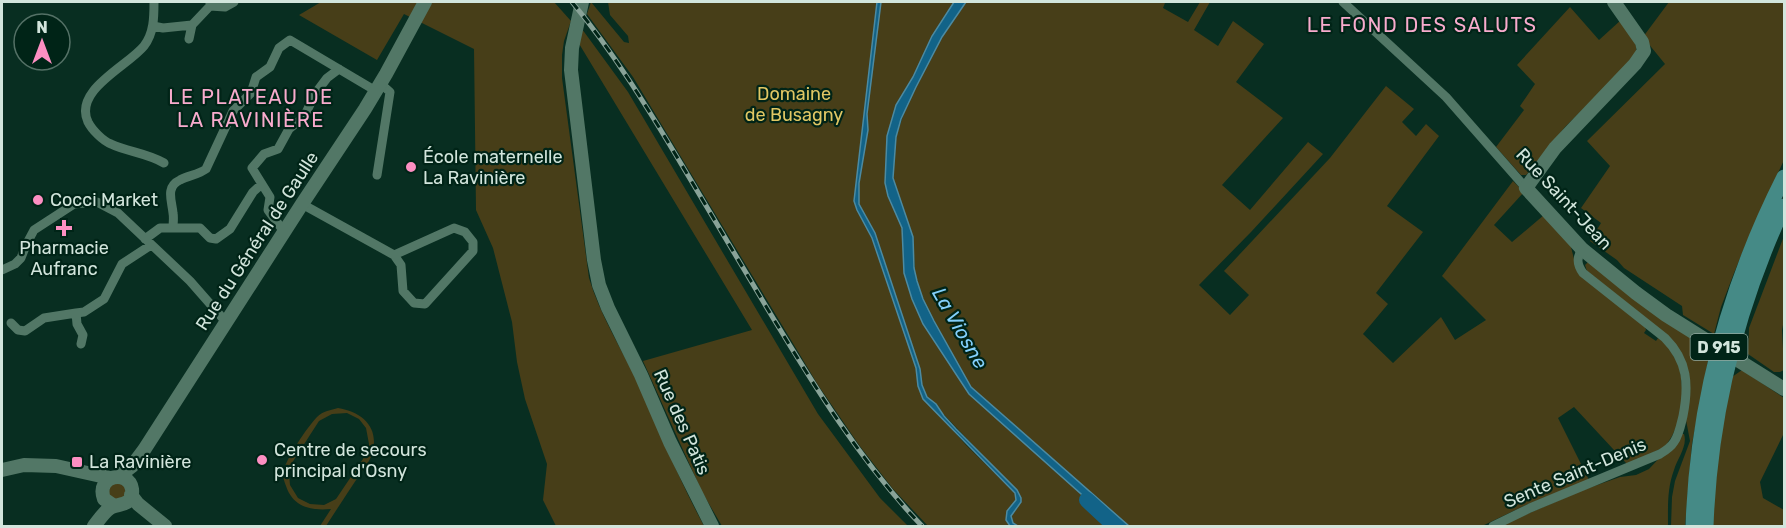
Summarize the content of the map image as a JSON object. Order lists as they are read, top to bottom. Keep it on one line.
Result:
{"streets":{"main road":["Rue Saint-Jean","Rue du Général de Gaulle","D 915","Rue des Patis"],"street":["Sente Saint-Denis"]},"crossings":[["Rue Saint-Jean","Sente Saint-Denis"]],"districts":["LE FOND DES SALUTS","LE PLATEAU DE LA RAVINIÈRE"],"water":["La Viosne"],"parks":["Domaine de Busagny"],"places":{"other":["École maternelle La Ravinière","Cocci Market","Centre de secours principal d'Osny"],"health":["Pharmacie Aufranc"],"transit":["La Ravinière"]},"north":"top"}
